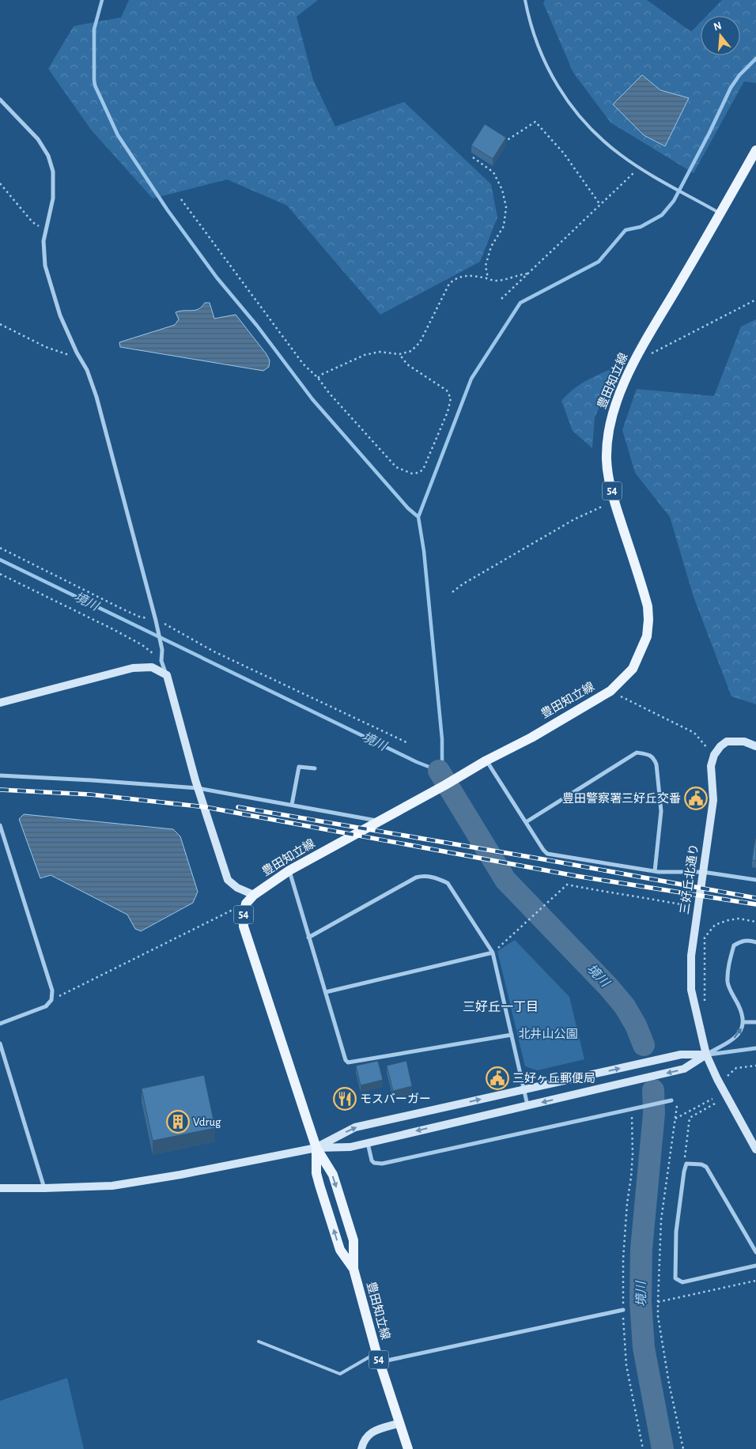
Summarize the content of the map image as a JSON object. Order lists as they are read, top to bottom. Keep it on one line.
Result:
{"streets":{"main road":["豊田知立線","54"],"street":["三好丘北通り"]},"districts":["三好丘一丁目"],"water":["境川"],"parks":["北井山公園"],"places":{"public building":["豊田警察署三好丘交番","三好ヶ丘郵便局"],"restaurant":["モスバーガー"],"building":["Vdrug"]},"north":"top"}
